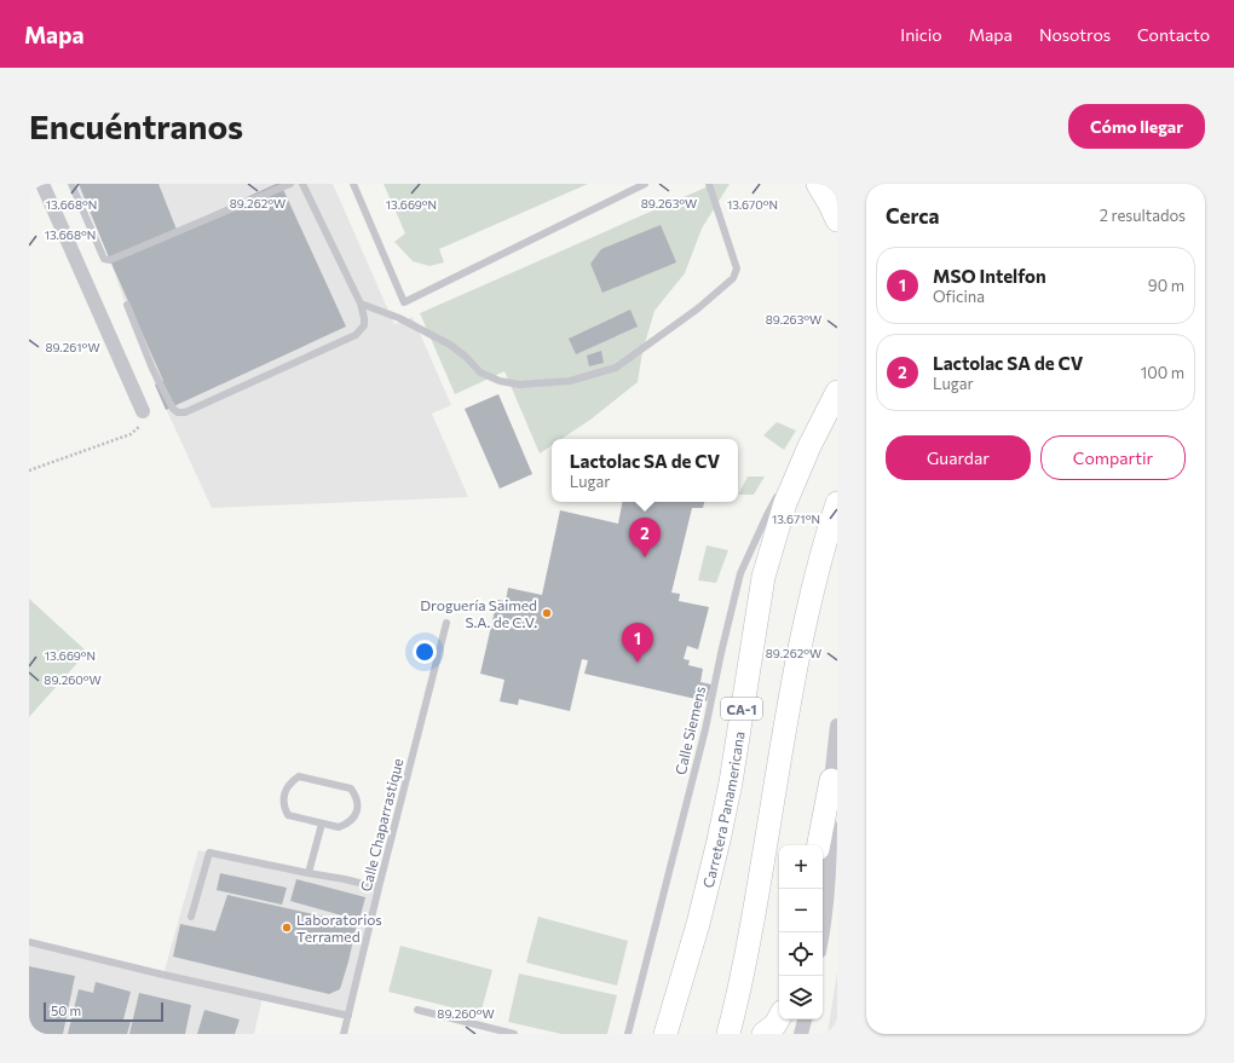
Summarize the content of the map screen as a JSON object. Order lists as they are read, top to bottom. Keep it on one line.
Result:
{"streets":{"main road":["CA-1","Carretera Panamericana"],"lane":["Calle Siemens","Calle Chaparrastique"]},"crossings":[["Calle Siemens","Carretera Panamericana"]],"places":["Droguería Saimed S.A. de C.V.","Laboratorios Terramed"],"scale_bar":"50 m","page":{"header":"Mapa","nav":["Inicio","Mapa","Nosotros","Contacto"],"buttons":["Cómo llegar",["Guardar","Compartir"]],"title":"Encuéntranos","heading":["Cerca","2 resultados"],"list":[{"mark":"1","name":"MSO Intelfon","note":"Oficina","value":"90 m"},{"mark":"2","name":"Lactolac SA de CV","note":"Lugar","value":"100 m"}],"popup":["Lactolac SA de CV","Lugar"],"pins":["2","1"],"map_buttons":["+","−"],"scale":"50 m"},"coordinates":["89.262°W","89.263°W","13.668°N","13.669°N","13.670°N","89.261°W","13.671°N","89.260°W"]}
